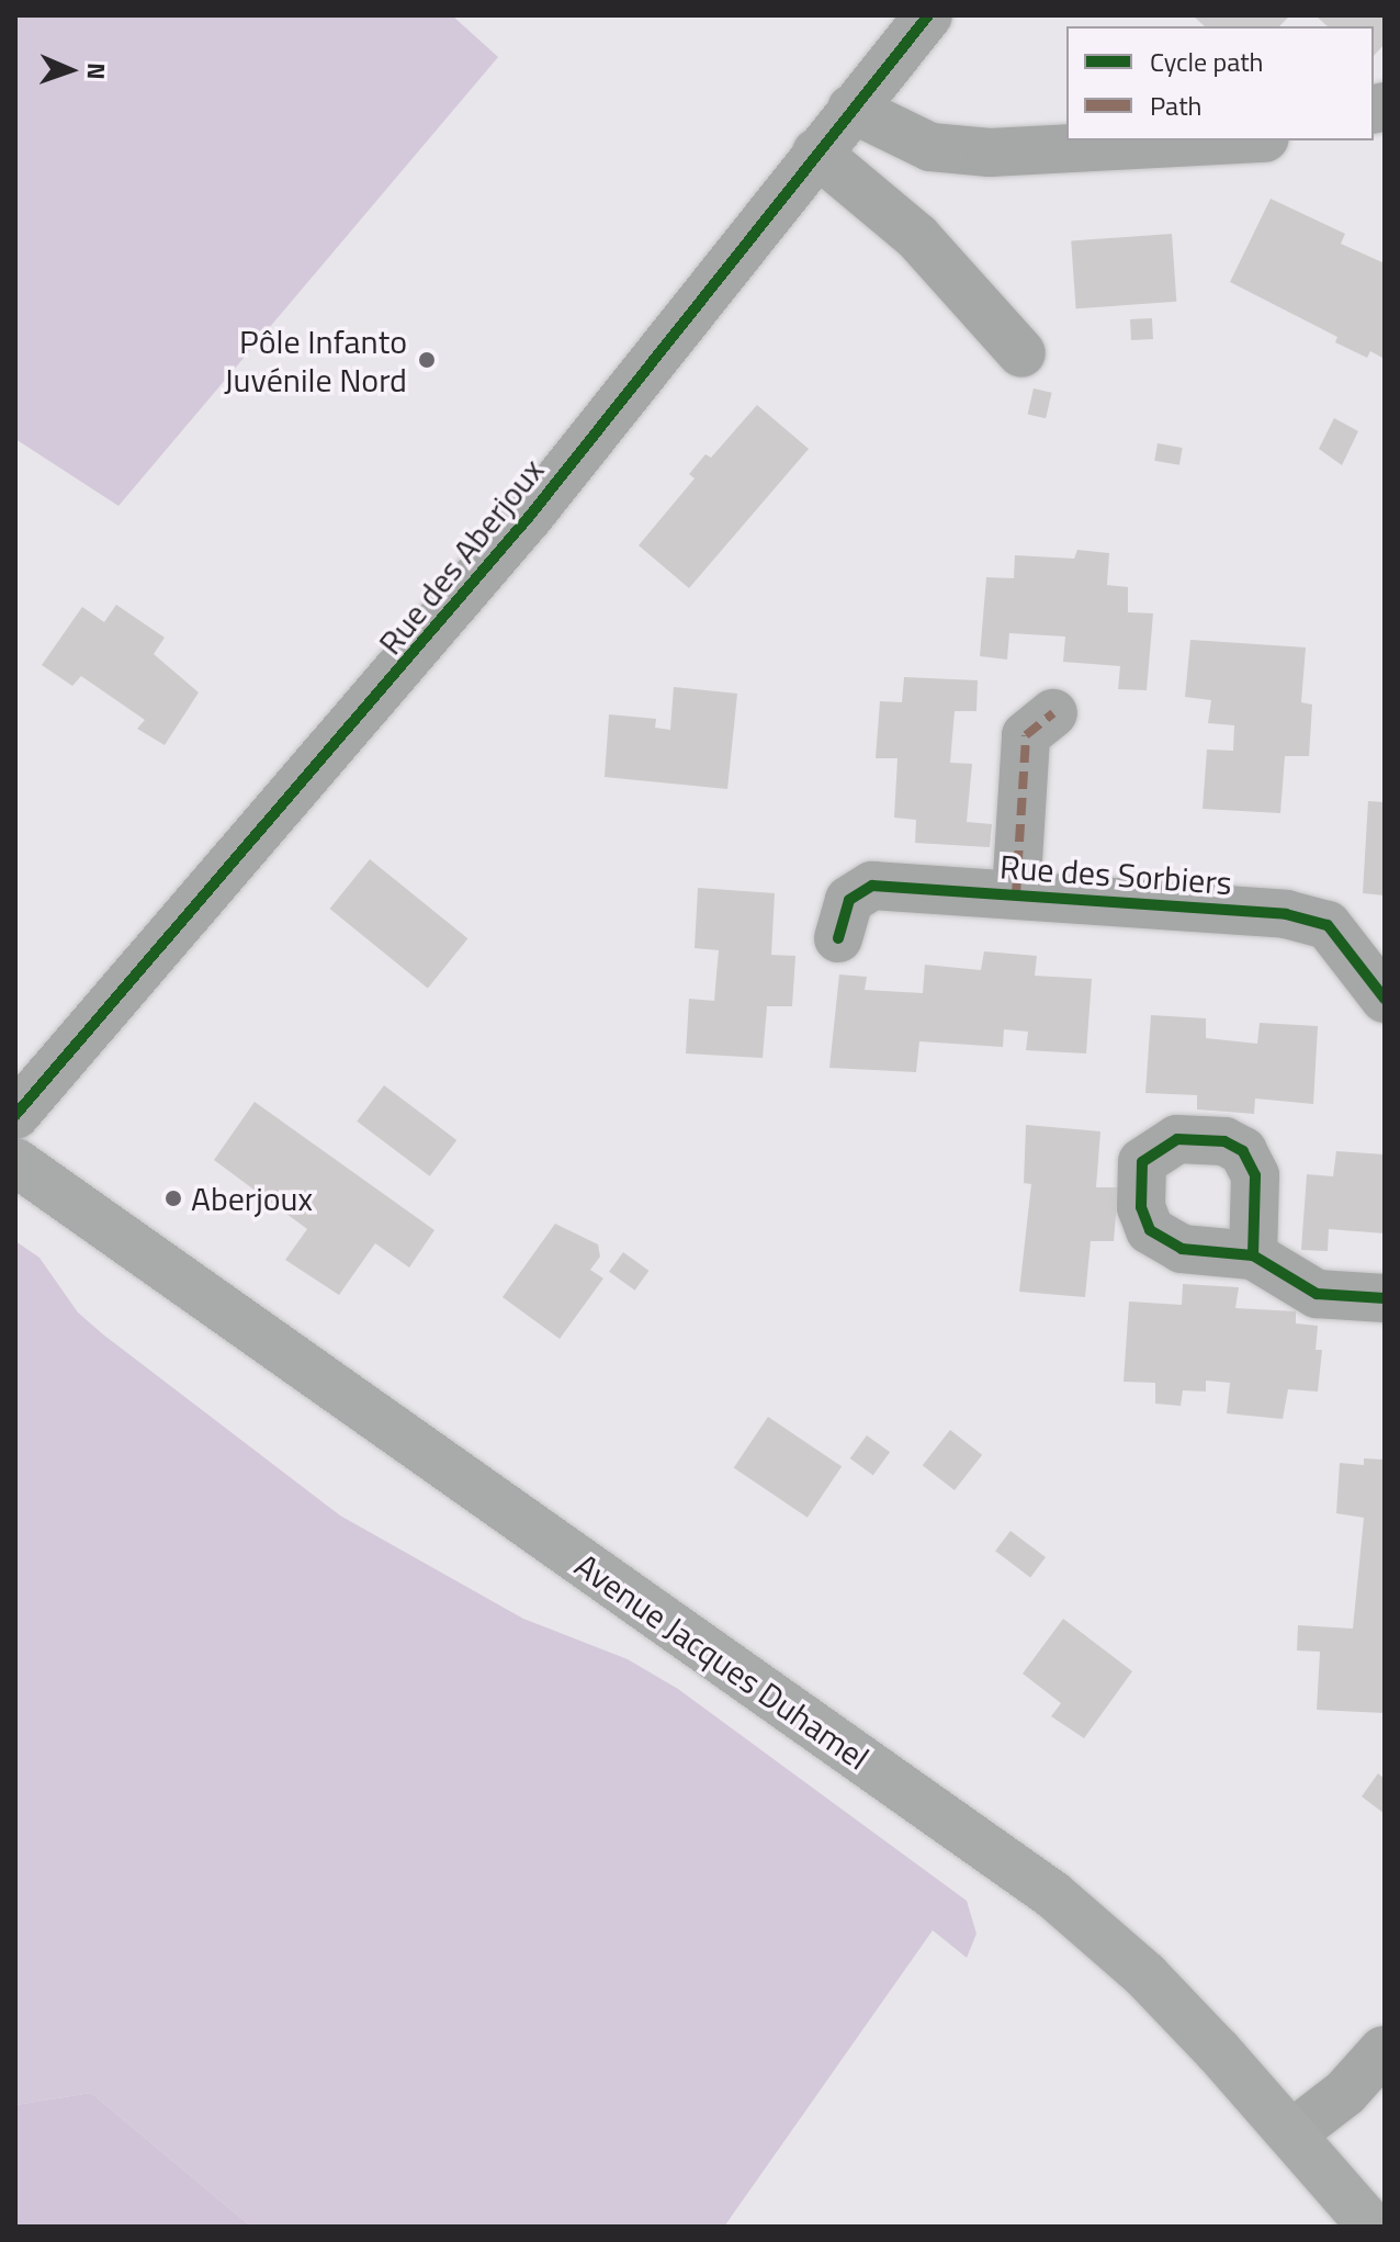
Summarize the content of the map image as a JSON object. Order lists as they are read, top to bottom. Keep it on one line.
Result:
{"streets":{"main road":["Avenue Jacques Duhamel"],"street":["Rue des Aberjoux","Rue des Sorbiers"]},"places":["Pôle Infanto Juvénile Nord","Aberjoux"],"legend":["Cycle path","Path"],"north":"right"}
